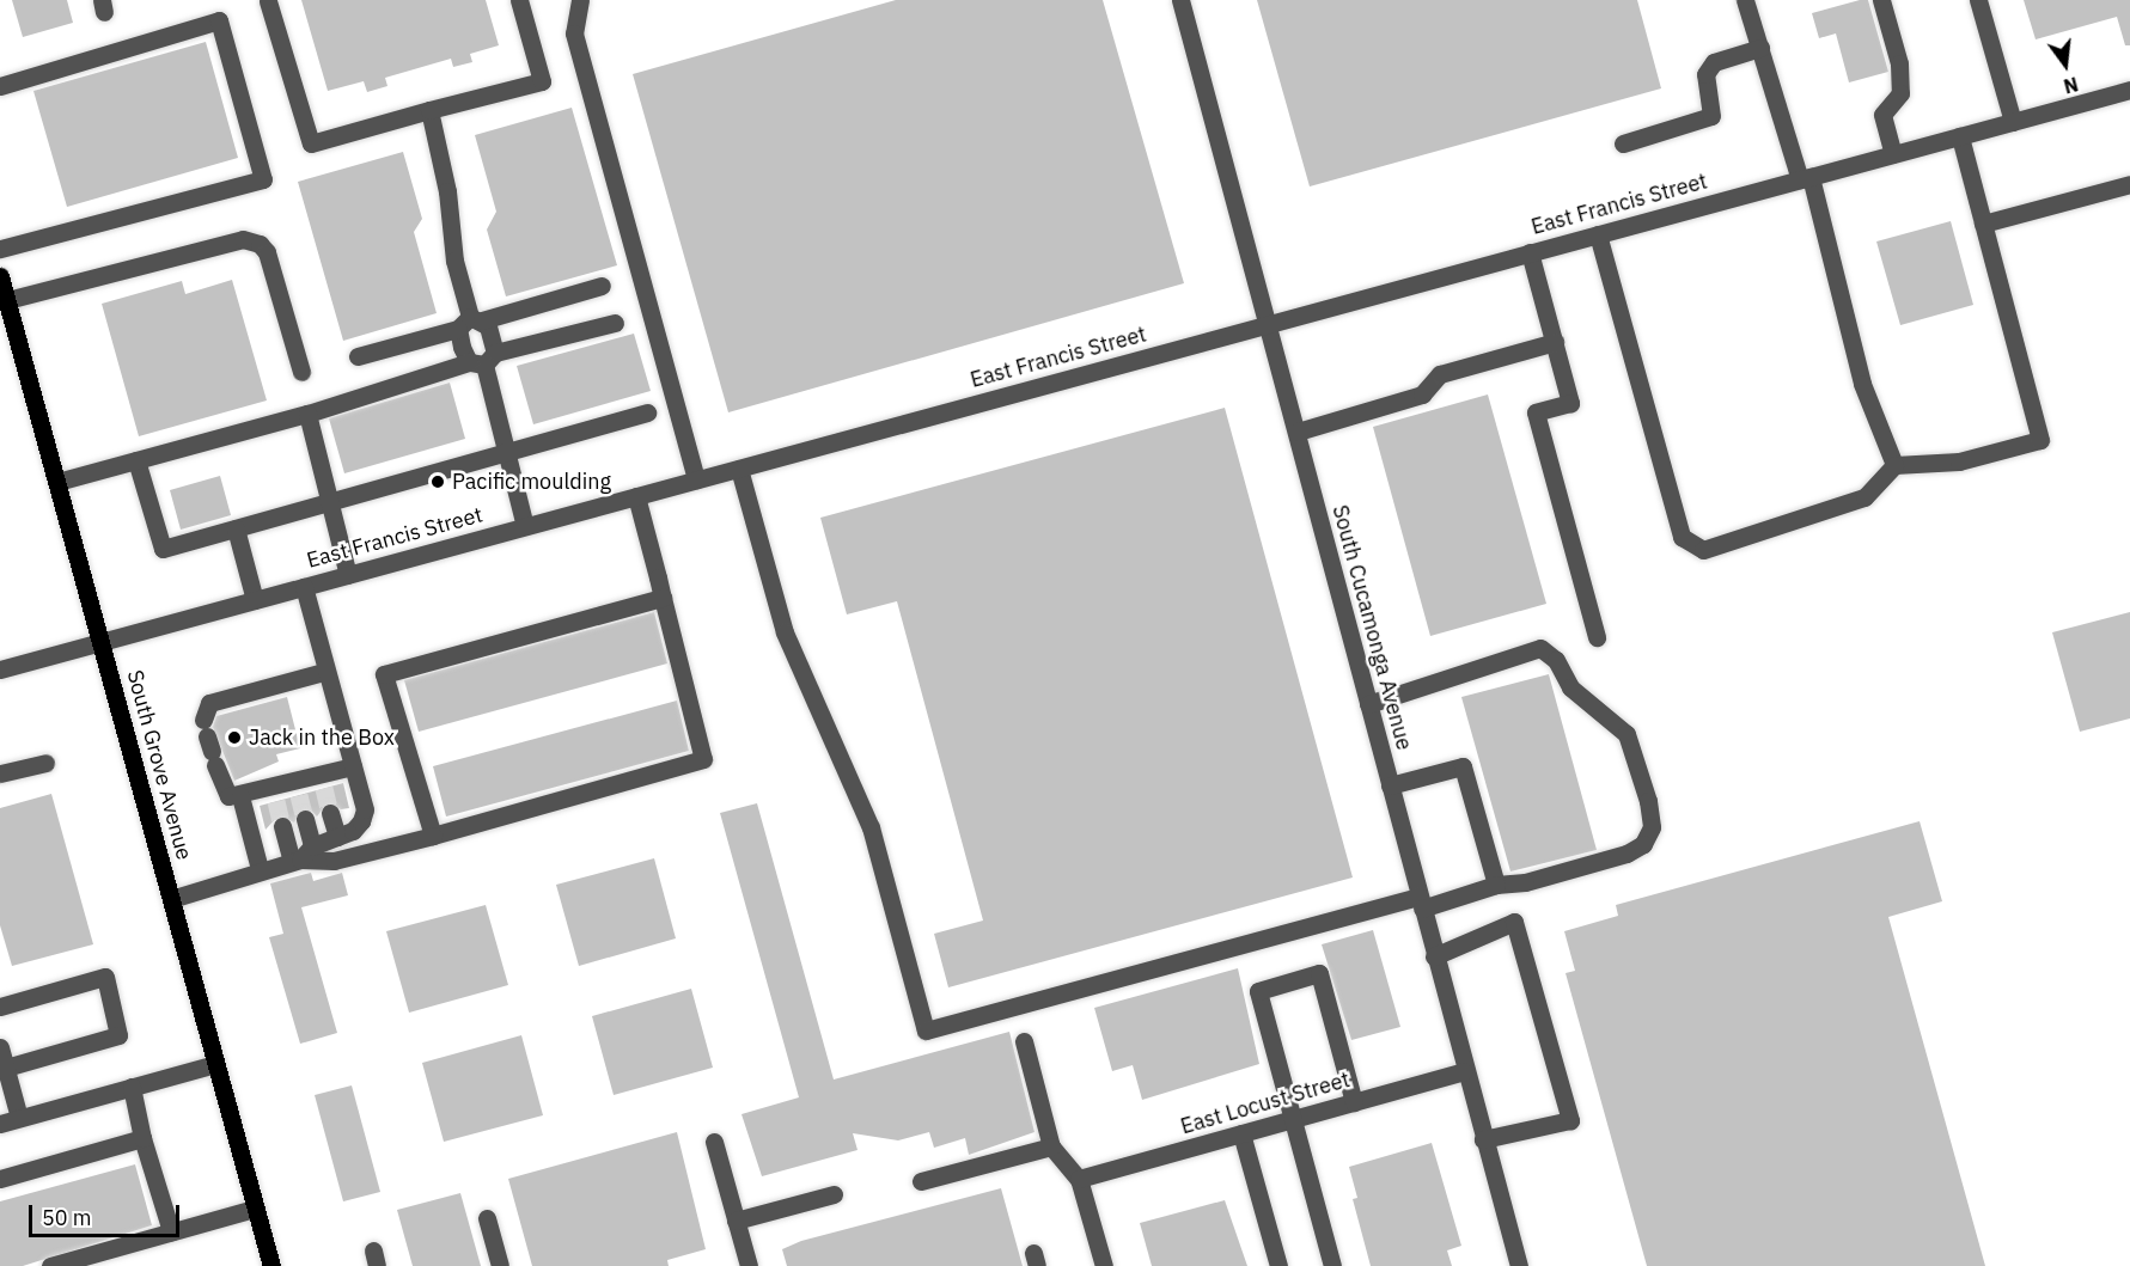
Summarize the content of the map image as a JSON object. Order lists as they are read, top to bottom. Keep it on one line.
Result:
{"streets":{"main road":["South Grove Avenue"],"street":["East Francis Street","South Cucamonga Avenue","East Locust Street"]},"crossings":[["East Francis Street","South Cucamonga Avenue"],["East Francis Street","South Grove Avenue"],["South Cucamonga Avenue","East Locust Street"]],"places":["Pacific moulding","Jack in the Box"],"scale_bar":"50 m","north":"bottom"}
